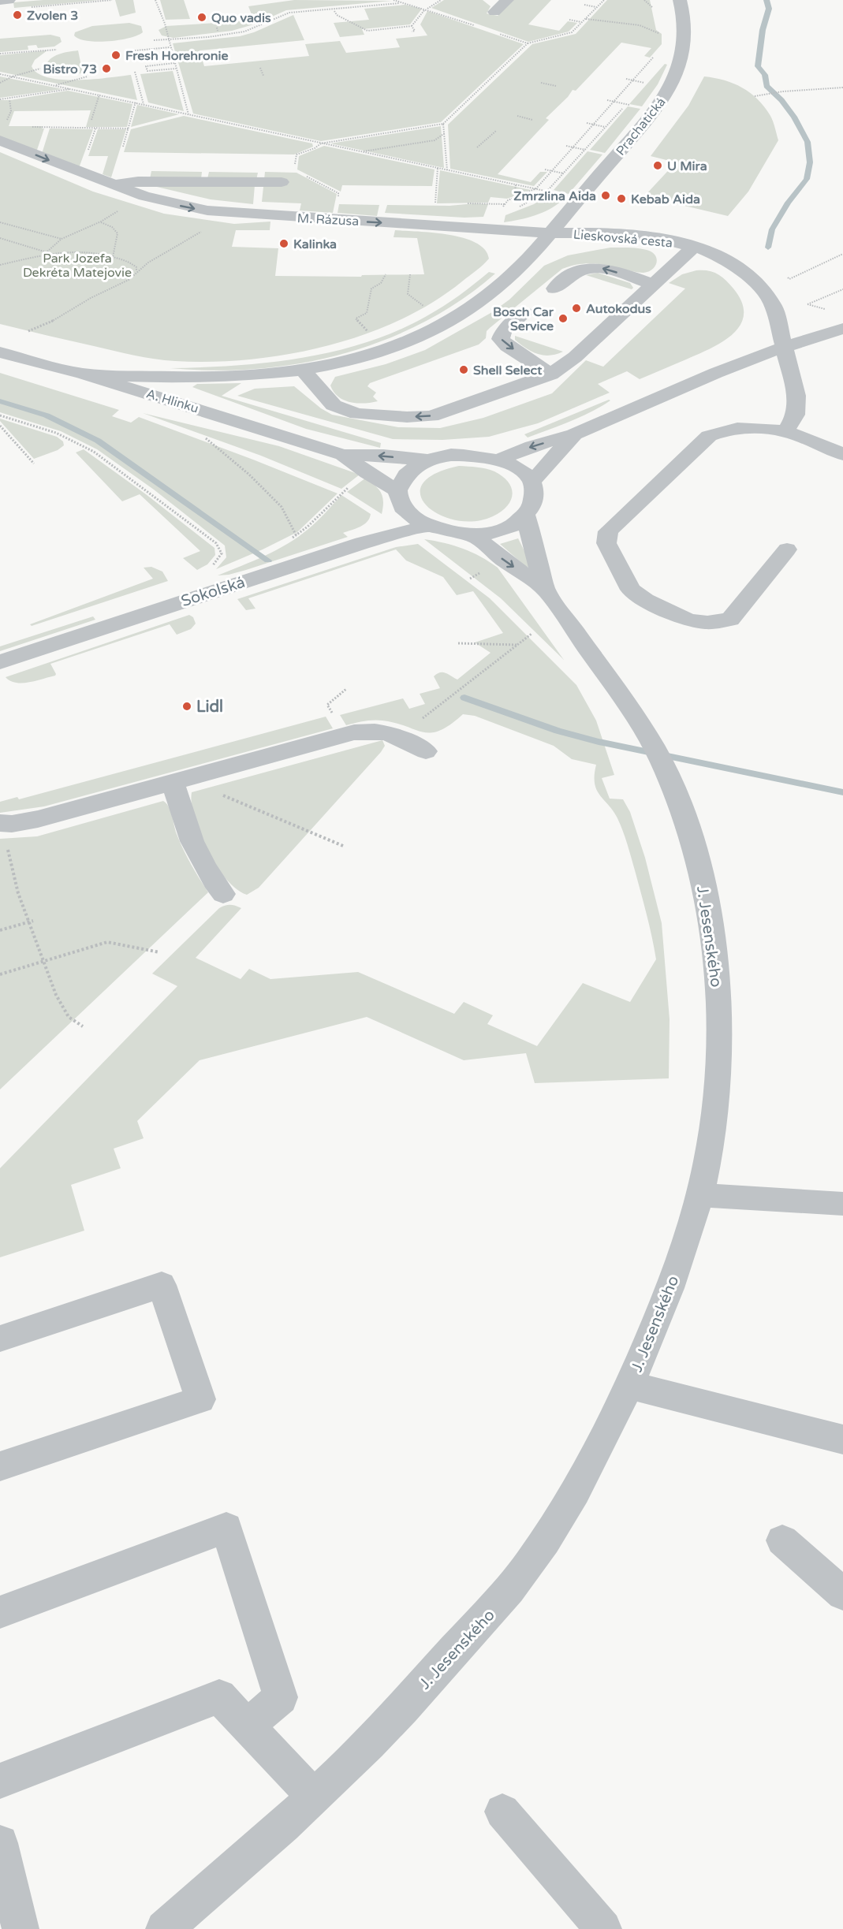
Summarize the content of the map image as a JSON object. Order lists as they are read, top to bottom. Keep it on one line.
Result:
{"streets":{"street":["Prachatická","M. Rázusa","Lieskovská cesta","A. Hlinku","Sokolská","J. Jesenského"]},"crossings":[["Prachatická","M. Rázusa"],["Prachatická","Lieskovská cesta"],["Prachatická","A. Hlinku"],["M. Rázusa","Lieskovská cesta"],["Sokolská","J. Jesenského"]],"parks":["Park Jozefa Dekréta Matejovie"],"places":["Zvolen 3","Quo vadis","Fresh Horehronie","Bistro 73","U Mira","Zmrzlina Aida","Kebab Aida","Kalinka","Autokodus","Bosch Car Service","Shell Select","Lidl"]}
